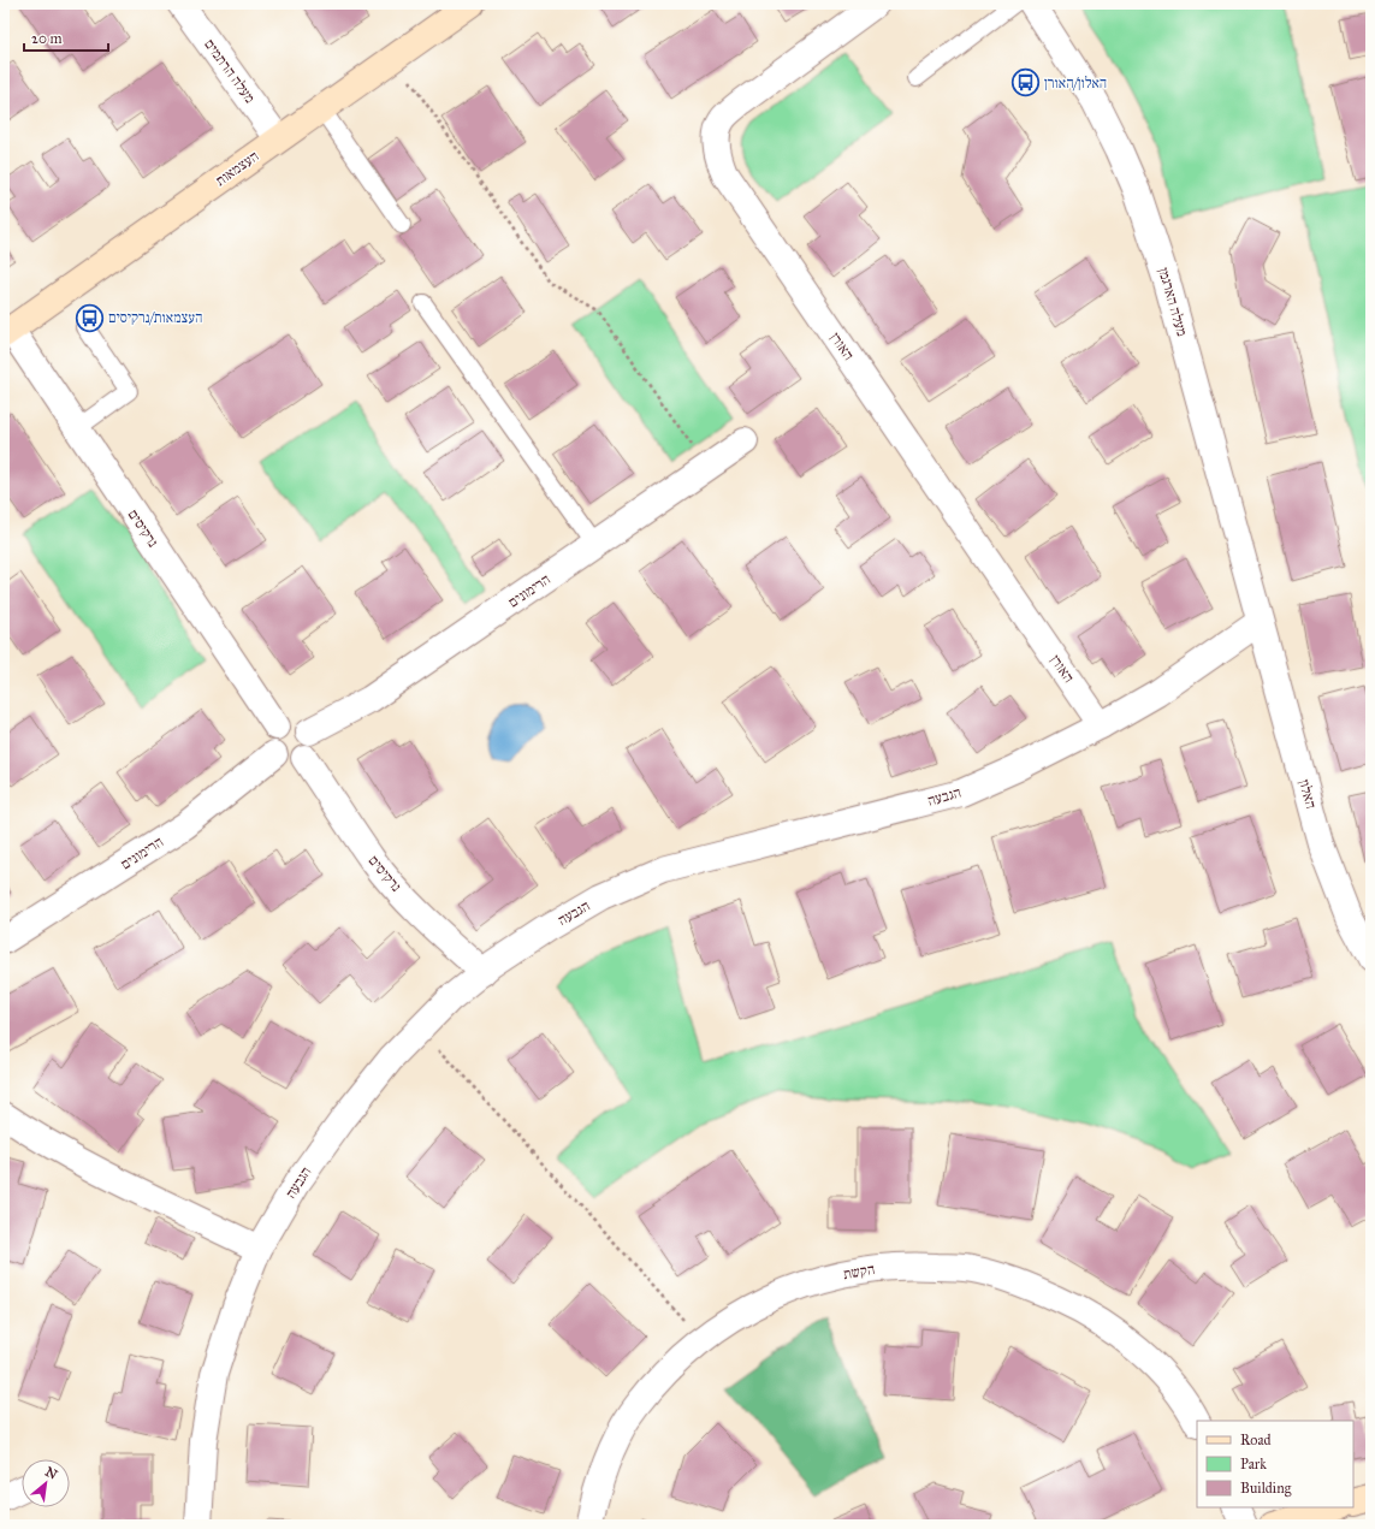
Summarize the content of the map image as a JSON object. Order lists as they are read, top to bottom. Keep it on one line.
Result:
{"streets":{"street":["מעלה הרתמים","העצמאות","מעלה הארגמן","האורן","נרקיסים","הרימונים","האלון","הגבעה","הקשת"]},"crossings":[["מעלה הרתמים","העצמאות"],["העצמאות","נרקיסים"],["מעלה הארגמן","האלון"],["מעלה הארגמן","הגבעה"],["האורן","הגבעה"],["נרקיסים","הרימונים"],["נרקיסים","הגבעה"],["האלון","הגבעה"]],"places":{"bus stop":["האלון/האורן","העצמאות/נרקיסים"]},"legend":["Road","Park","Building"],"scale_bar":"20 m","north":"top right"}
